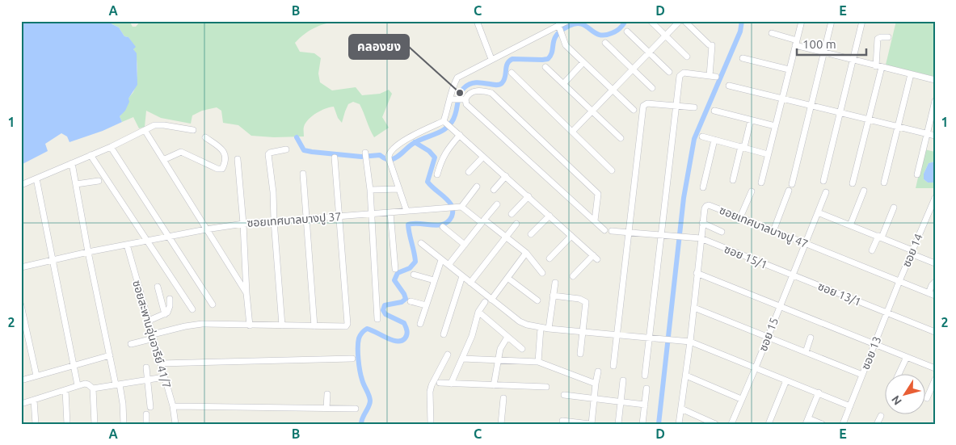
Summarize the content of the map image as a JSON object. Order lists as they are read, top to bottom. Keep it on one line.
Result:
{"streets":{"street":["ซอยเทศบาลบางปู 37","ซอยเทศบาลบางปู 47","ซอย 14","ซอย 15/1","ซอย 13/1","ซอยสะพานอุ่นอารีย์ 41/7","ซอย 15","ซอย 13"]},"crossings":[["ซอยเทศบาลบางปู 37","ซอยสะพานอุ่นอารีย์ 41/7"],["ซอยเทศบาลบางปู 47","ซอย 14"],["ซอยเทศบาลบางปู 47","ซอย 15/1"],["ซอยเทศบาลบางปู 47","ซอย 15"],["ซอยเทศบาลบางปู 47","ซอย 13"],["ซอย 14","ซอย 13"],["ซอย 15/1","ซอย 13/1"],["ซอย 15/1","ซอย 15"],["ซอย 13/1","ซอย 15"],["ซอย 13/1","ซอย 13"]],"places":["คลองยง"],"scale_bar":"100 m","north":"bottom left","grid":{"columns":["A","B","C","D","E"],"rows":["1","2"]}}
